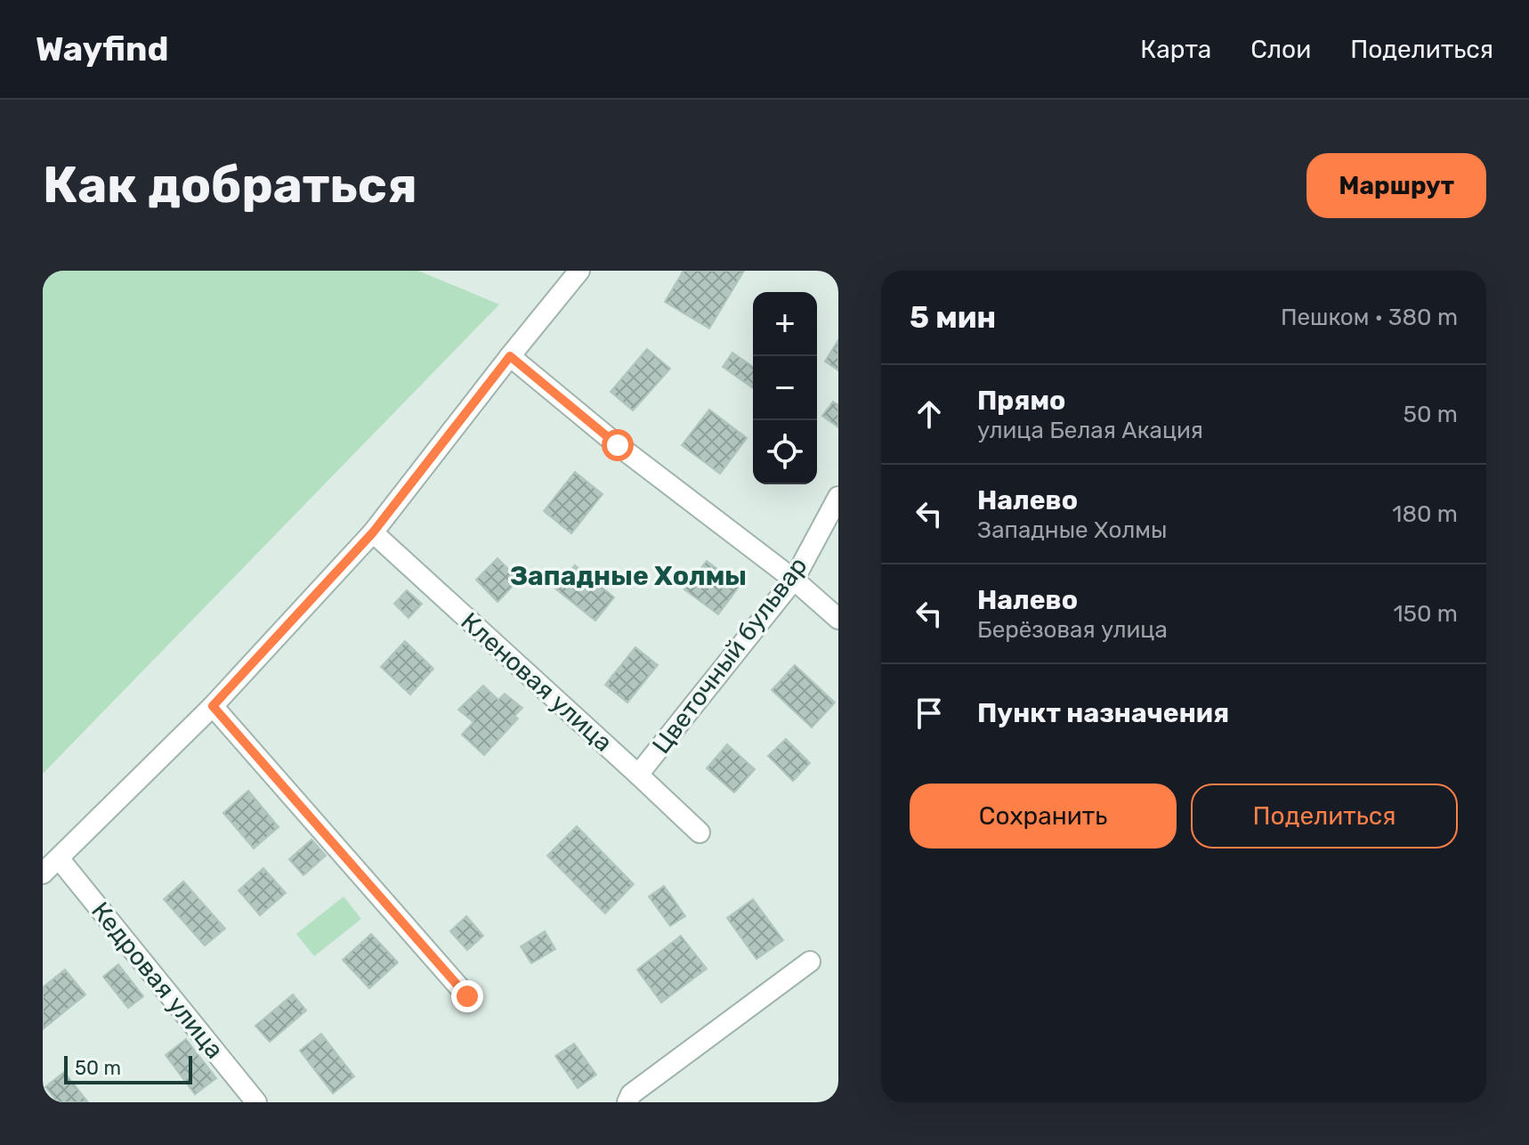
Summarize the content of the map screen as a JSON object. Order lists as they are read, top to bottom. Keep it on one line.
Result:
{"streets":{"street":["Цветочный бульвар","Кленовая улица","Кедровая улица"]},"crossings":[["Цветочный бульвар","Кленовая улица"]],"districts":["Западные Холмы"],"scale_bar":"50 m","page":{"header":"Wayfind","nav":["Карта","Слои","Поделиться"],"buttons":["Маршрут",["Сохранить","Поделиться"]],"title":"Как добраться","heading":["5 мин","Пешком · 380 m"],"map_buttons":["+","−"],"list":[["Прямо","улица Белая Акация","50 m"],["Налево","Западные Холмы","180 m"],["Налево","Берёзовая улица","150 m"],"Пункт назначения"],"scale":"50 m"}}
